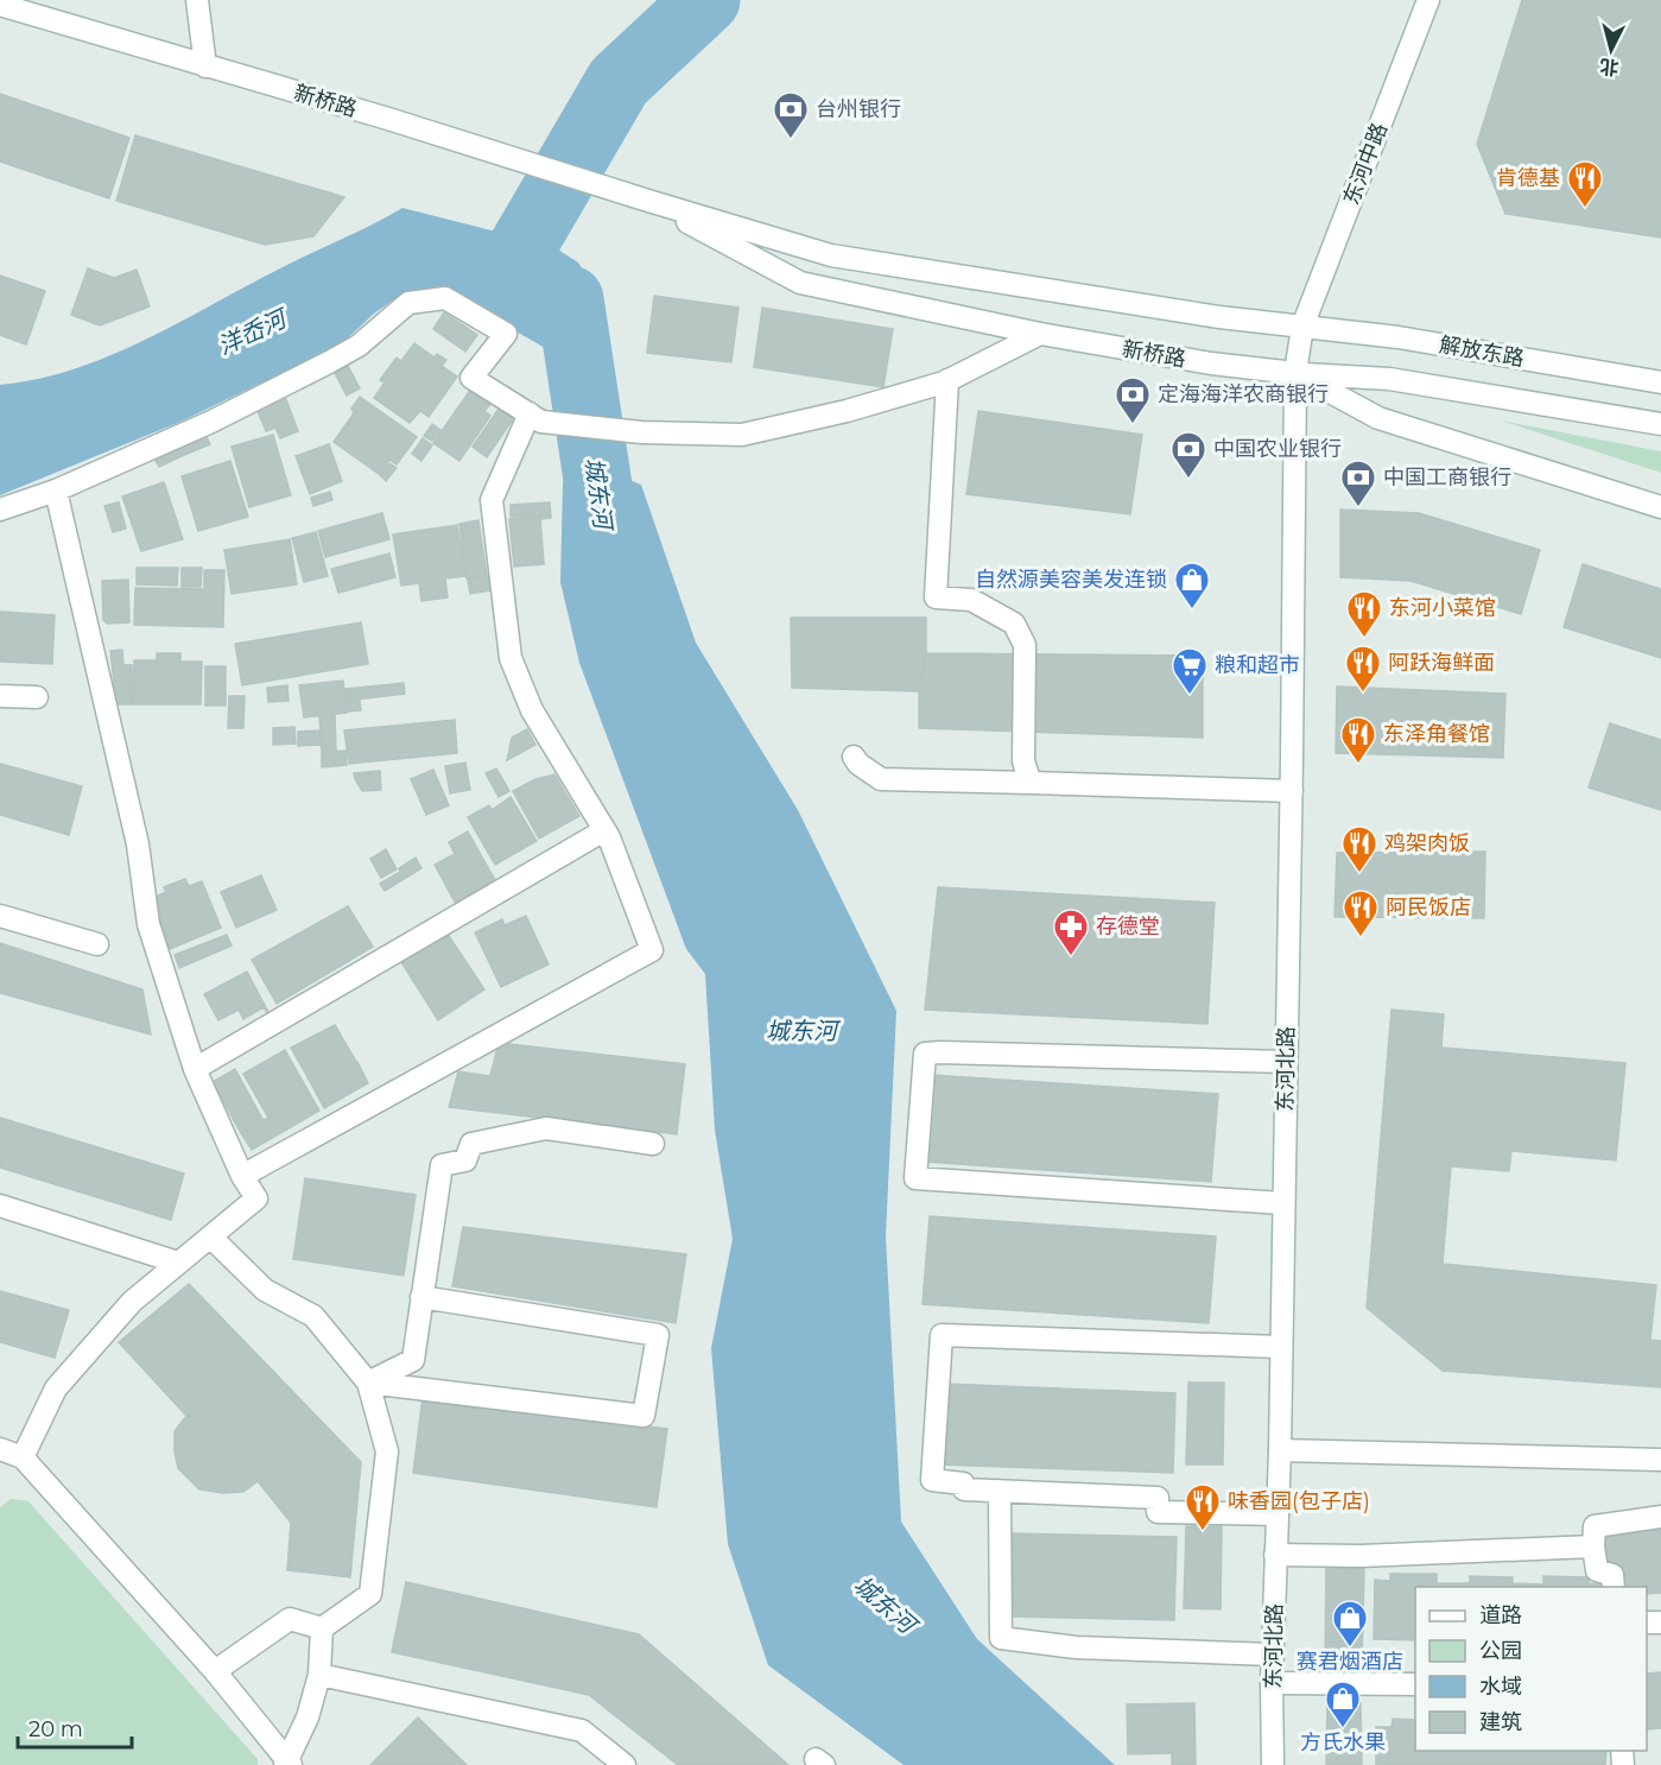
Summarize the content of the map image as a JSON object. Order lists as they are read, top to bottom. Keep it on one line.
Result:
{"streets":{"street":["新桥路","东河中路","解放东路","东河北路"]},"crossings":[["新桥路","东河中路"],["新桥路","解放东路"],["新桥路","东河北路"],["东河中路","解放东路"],["东河中路","东河北路"]],"water":["洋岙河","城东河"],"places":{"bank":["台州银行","定海海洋农商银行","中国农业银行","中国工商银行"],"restaurant":["肯德基","东河小菜馆","阿跃海鲜面","东泽角餐馆","鸡架肉饭","阿民饭店","味香园(包子店)"],"shop":["自然源美容美发连锁","赛君烟酒店","方氏水果"],"supermarket":["粮和超市"],"pharmacy":["存德堂"]},"legend":["道路","公园","水域","建筑"],"scale_bar":"20 m","north":"bottom"}
